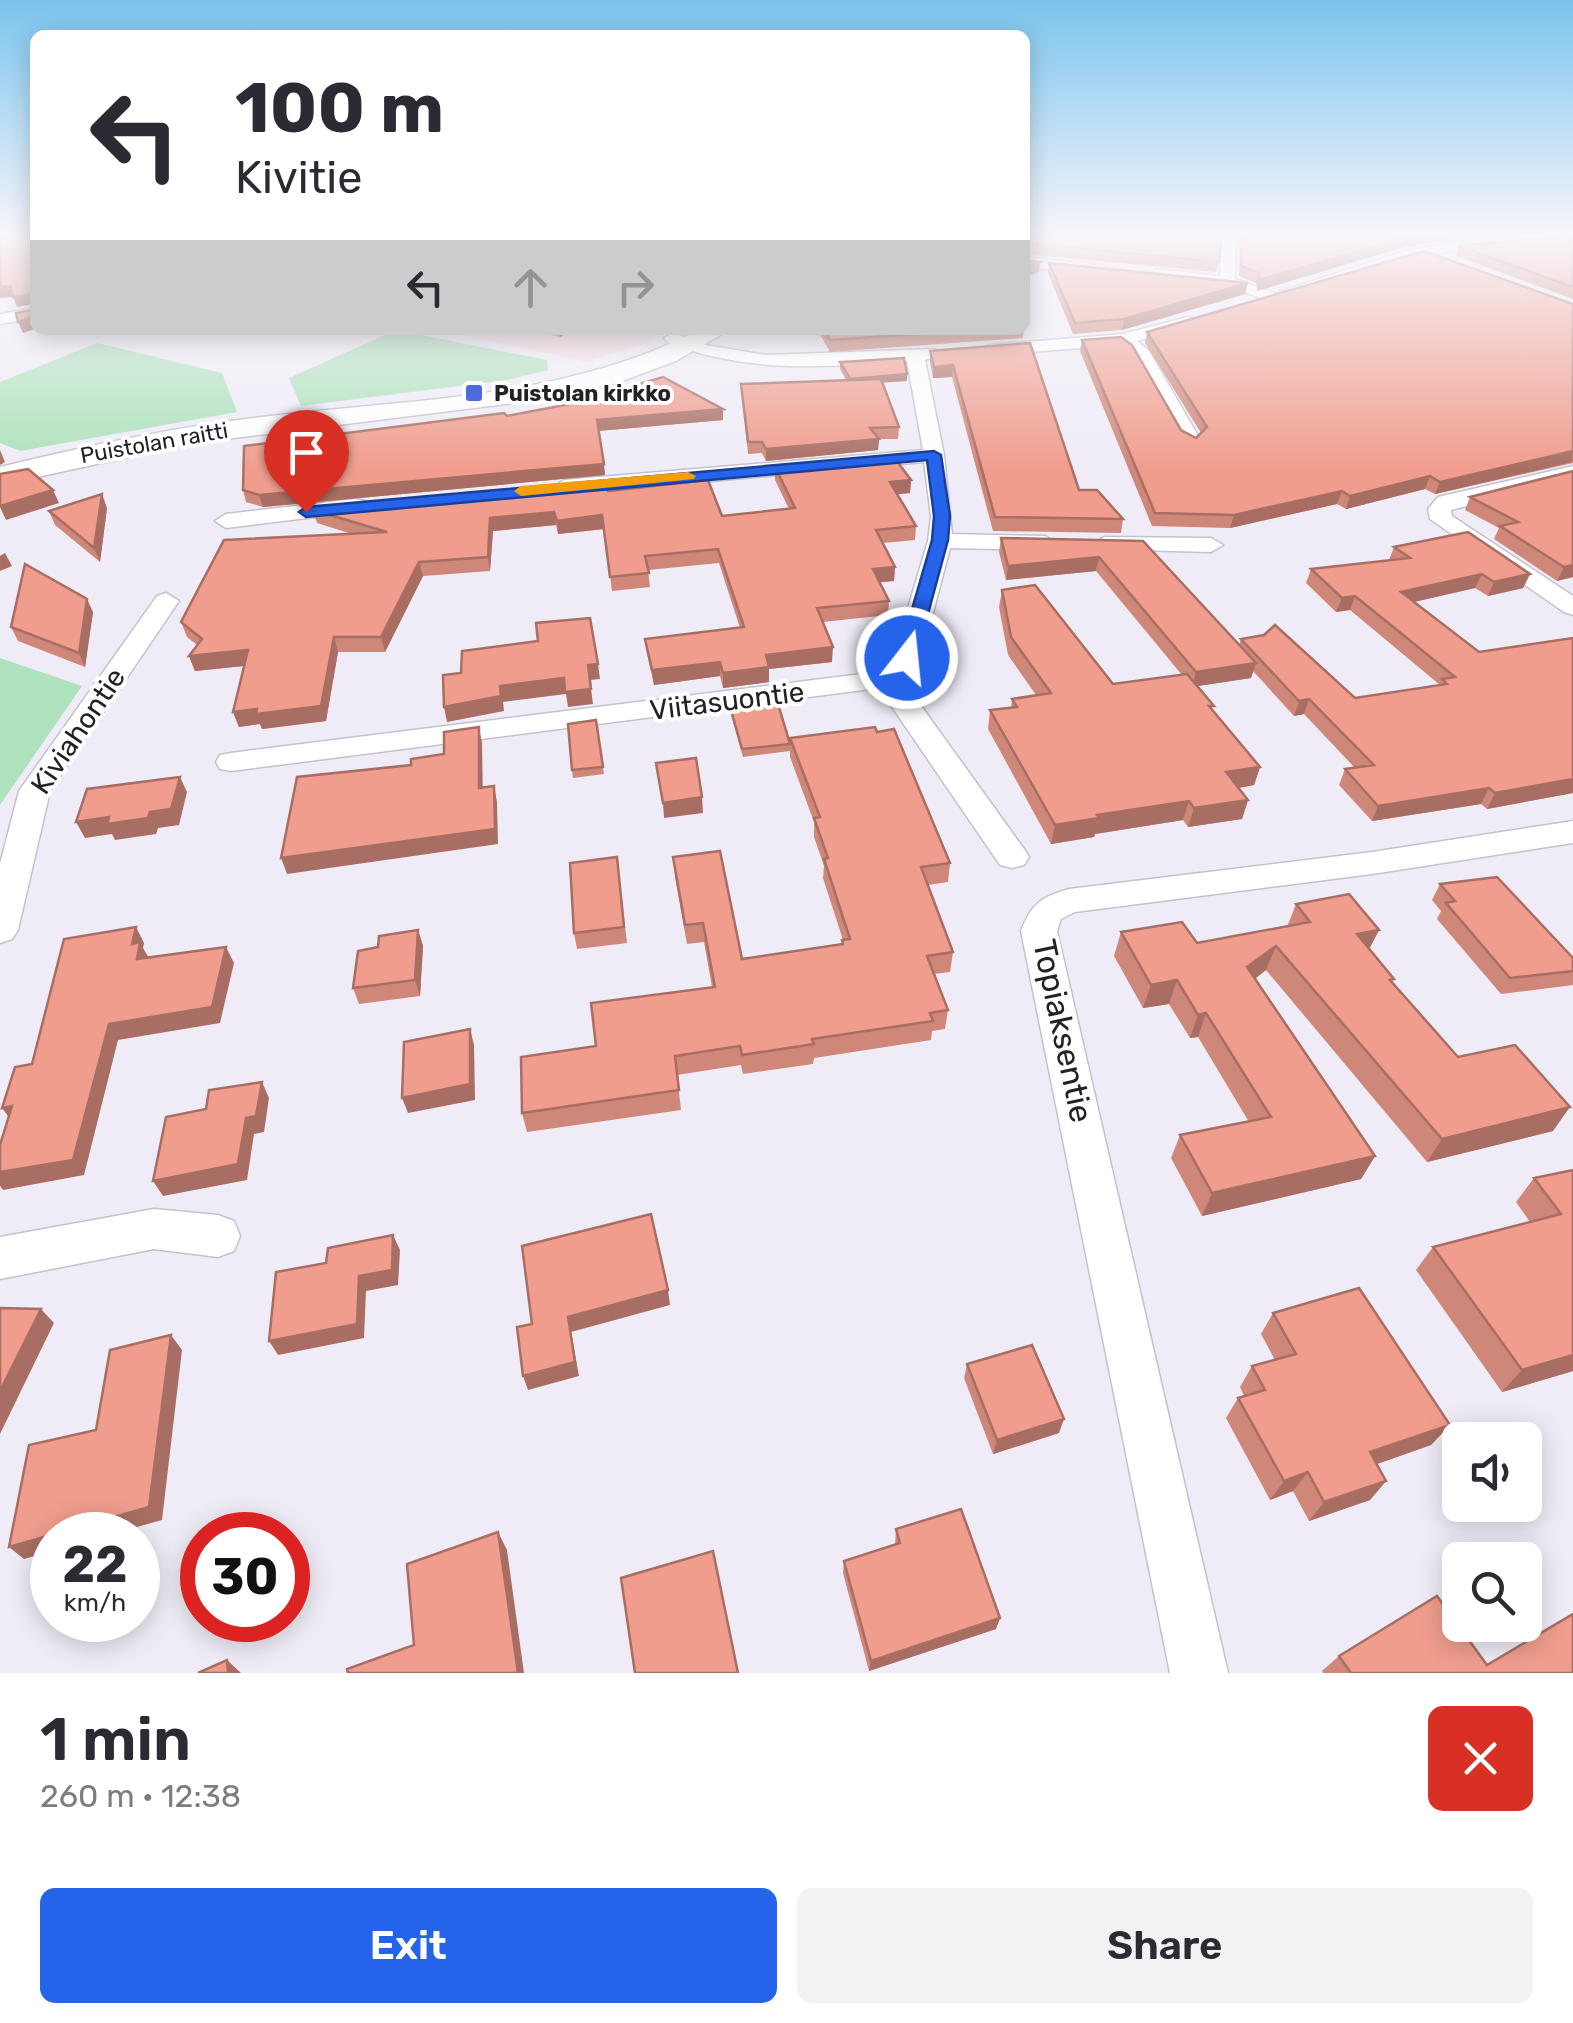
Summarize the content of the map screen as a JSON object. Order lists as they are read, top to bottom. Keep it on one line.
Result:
{"streets":{"main road":["Puistolan raitti"],"street":["Viitasuontie","Kiviahontie","Topiaksentie"]},"places":{"transit":["Puistolan kirkko"]},"page":{"turn":["100 m","Kivitie"],"speed":"22 km/h","limit":"30","heading":["1 min","260 m · 12:38"],"buttons":["Exit","Share"]}}
